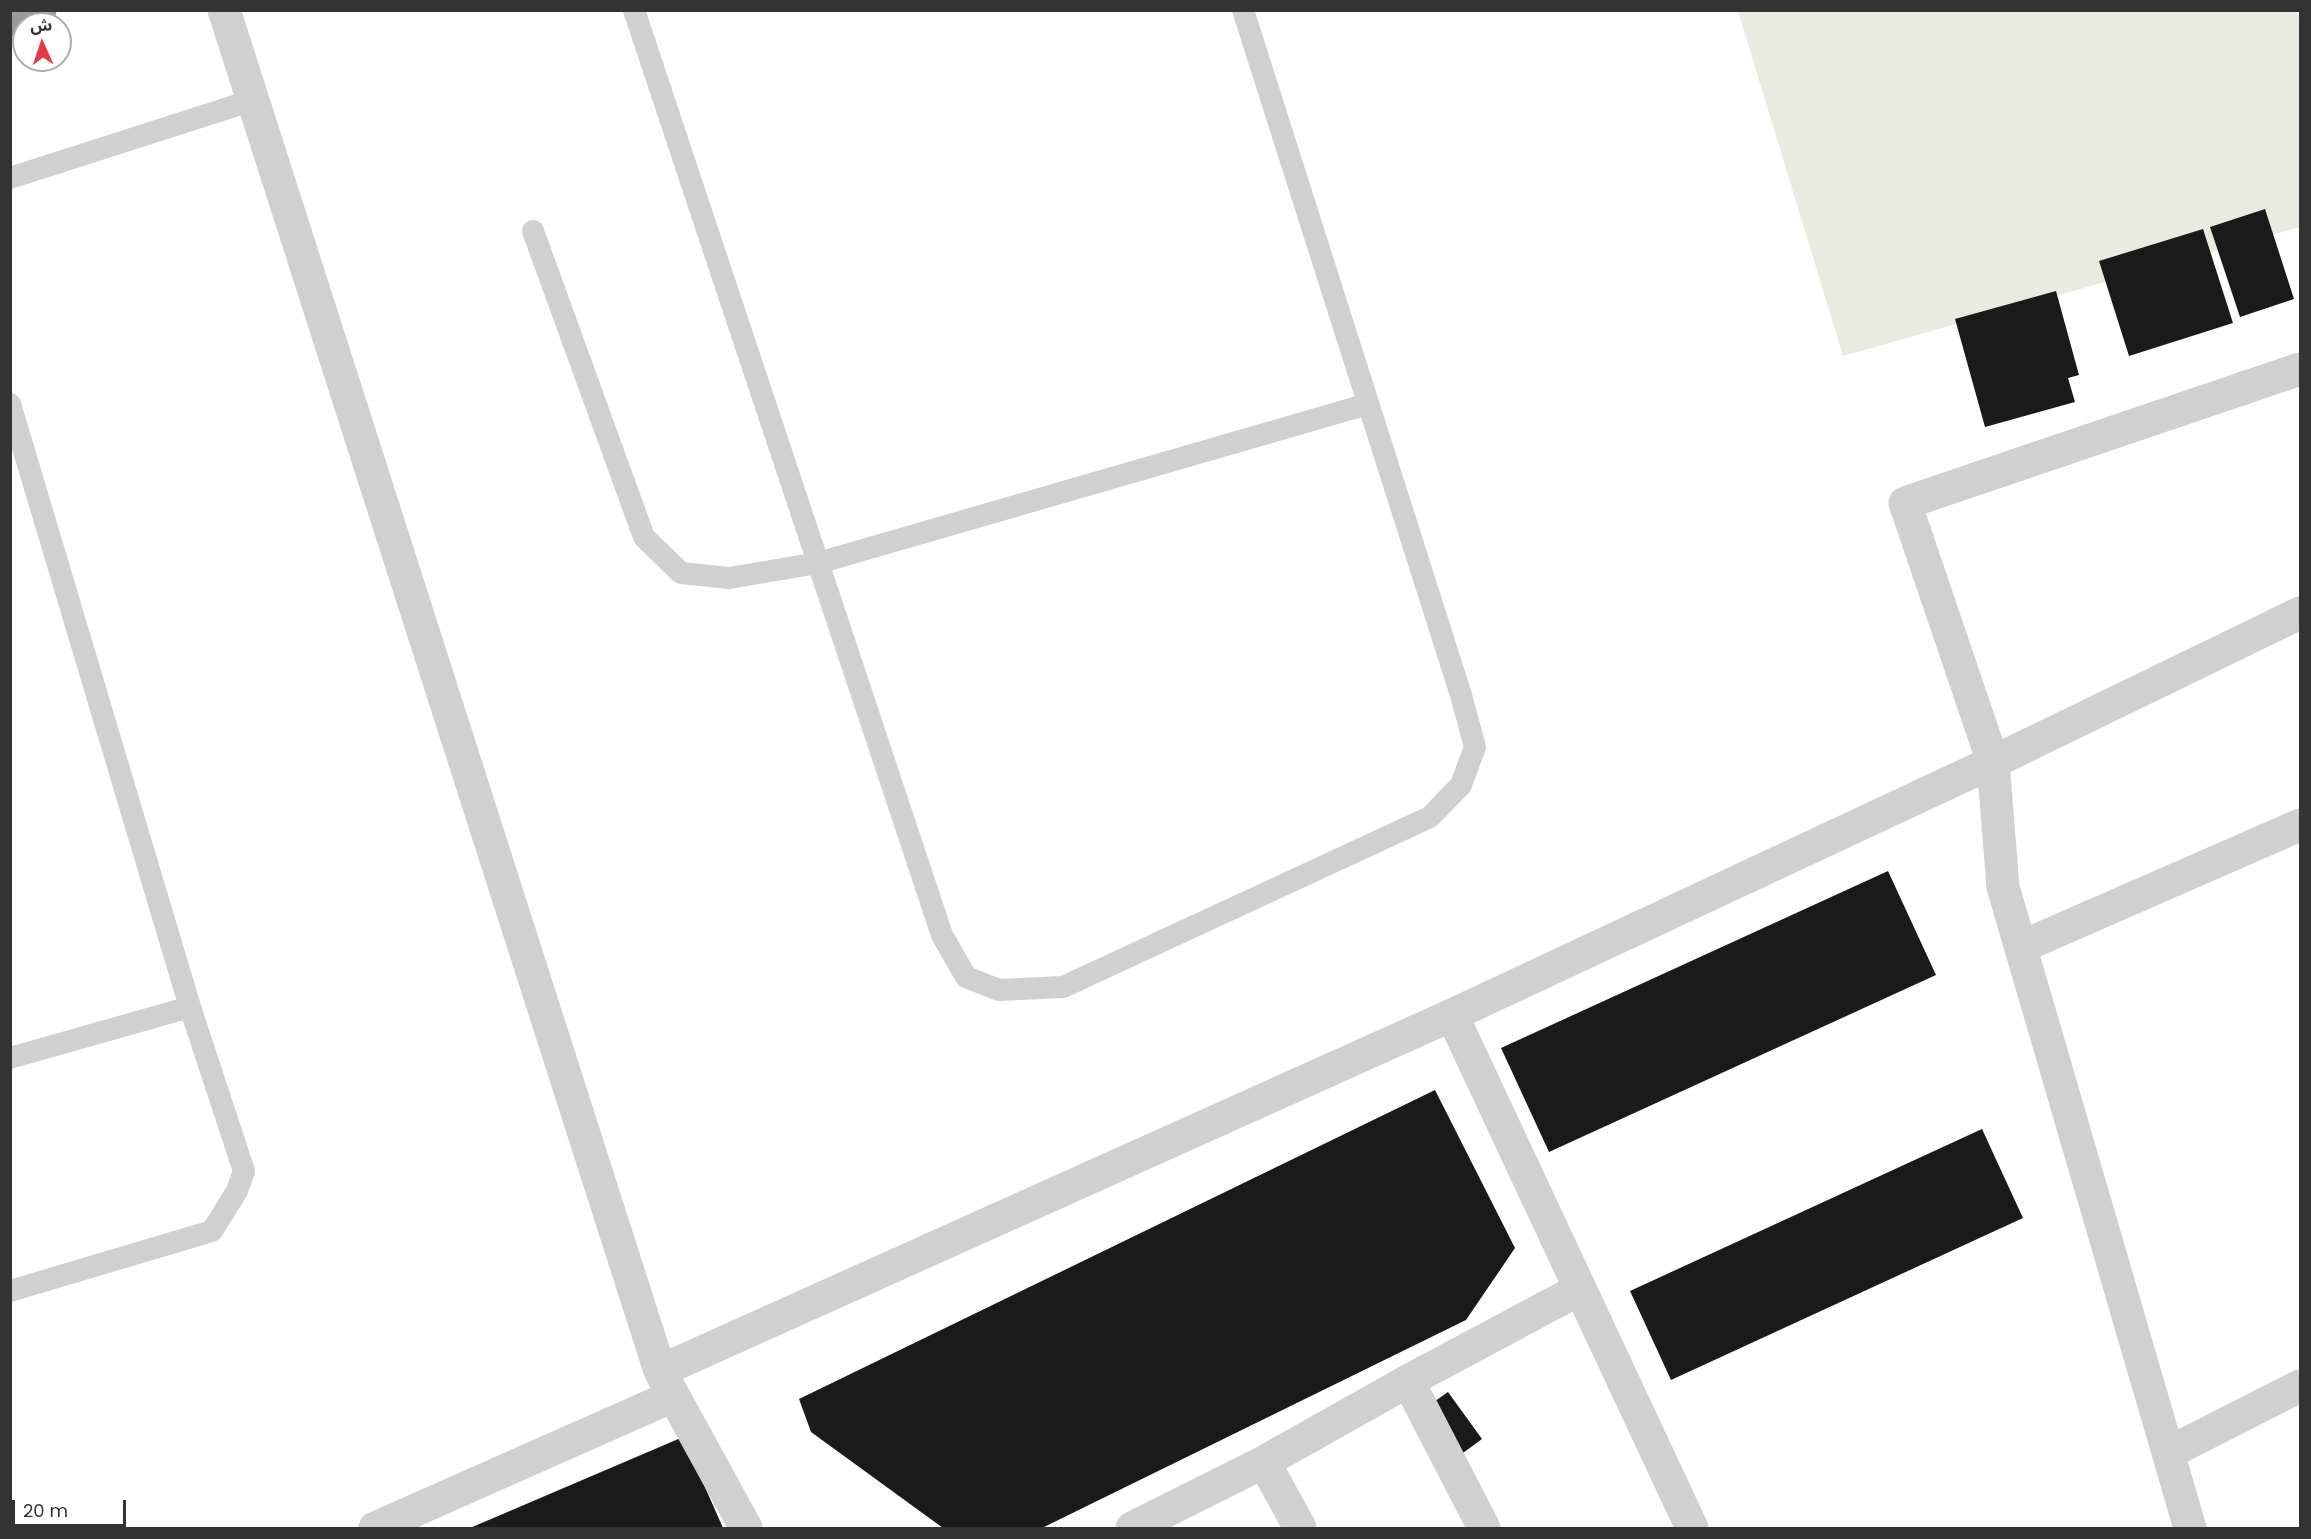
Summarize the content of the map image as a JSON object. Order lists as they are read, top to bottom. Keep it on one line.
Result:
{"scale_bar":"20 m","north":"top"}
